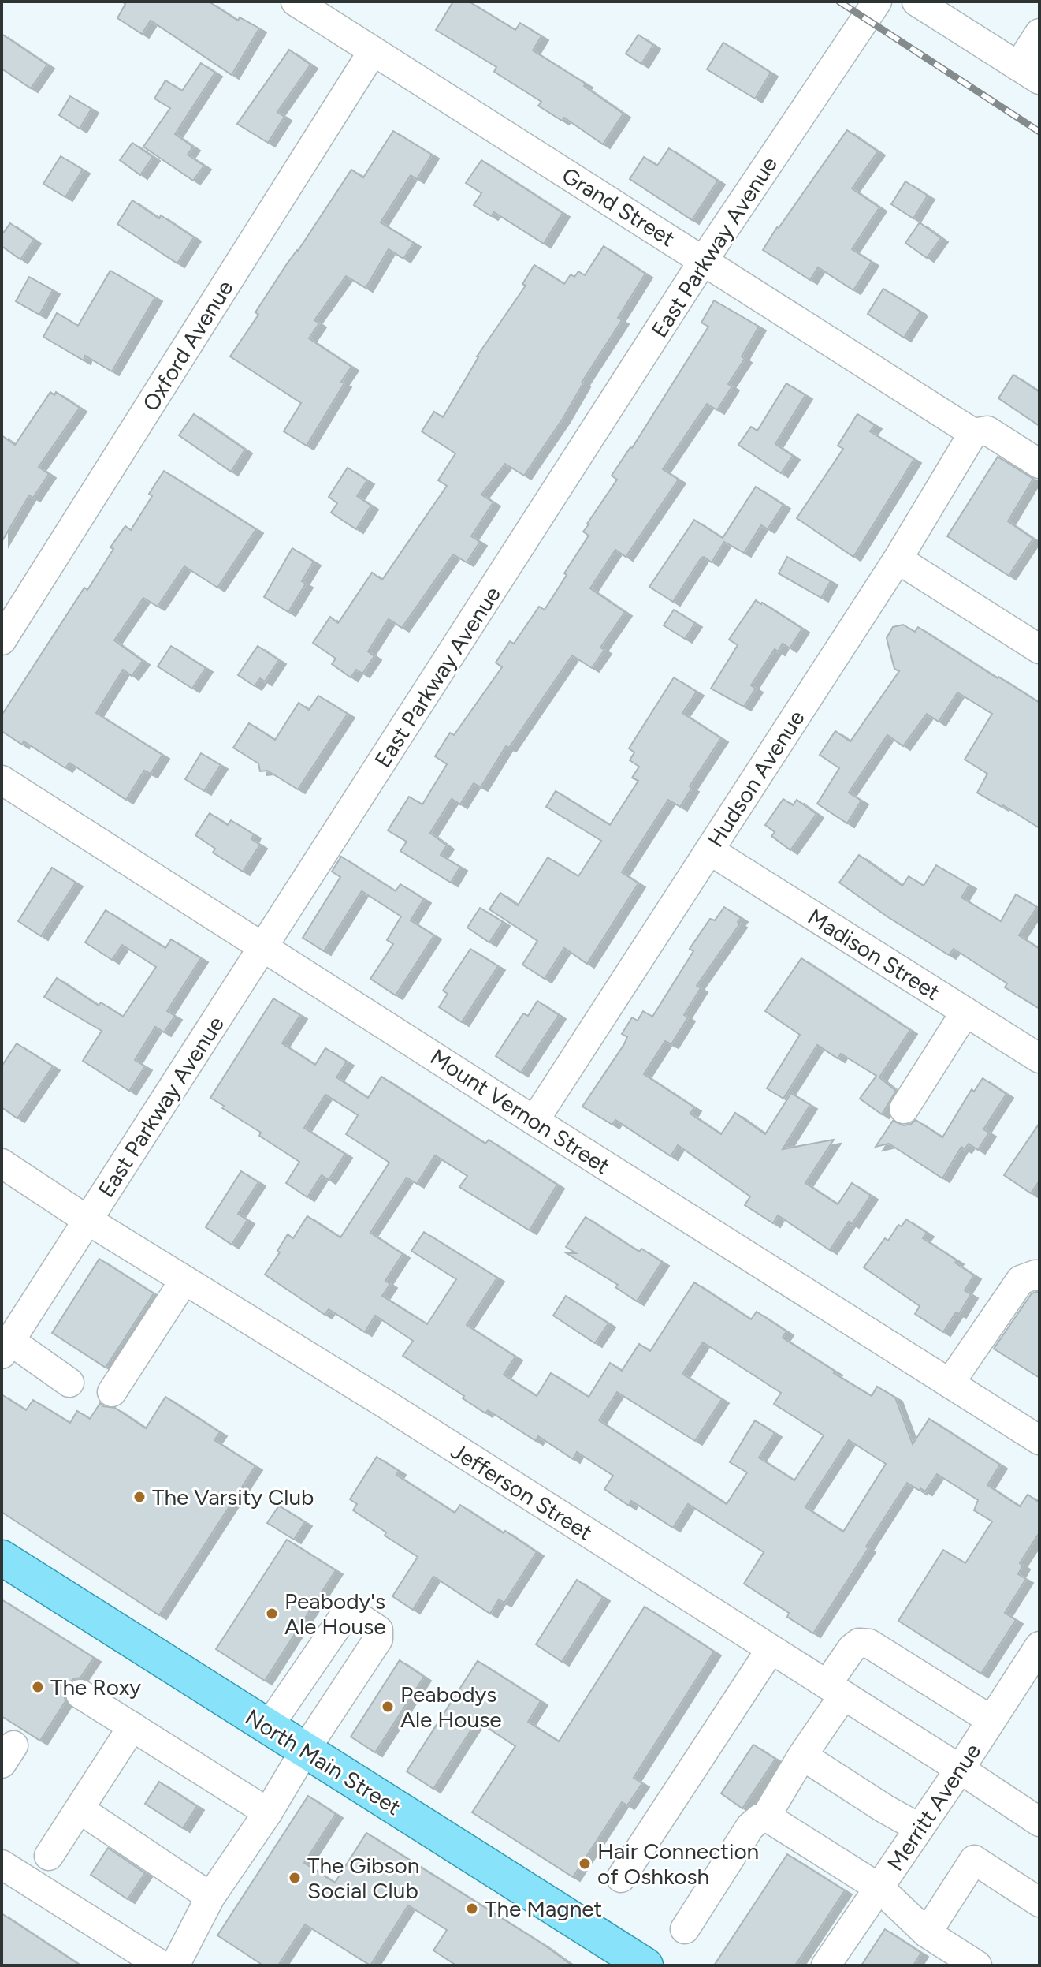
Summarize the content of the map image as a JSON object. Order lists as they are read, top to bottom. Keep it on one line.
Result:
{"streets":{"main road":["North Main Street"],"street":["Grand Street","East Parkway Avenue","Oxford Avenue","Hudson Avenue","Madison Street","Mount Vernon Street","Jefferson Street","Merritt Avenue"]},"crossings":[["Grand Street","East Parkway Avenue"],["Grand Street","Oxford Avenue"],["Grand Street","Hudson Avenue"],["East Parkway Avenue","Mount Vernon Street"],["East Parkway Avenue","Jefferson Street"],["Hudson Avenue","Madison Street"],["Hudson Avenue","Mount Vernon Street"],["Jefferson Street","Merritt Avenue"]],"places":["The Varsity Club","Peabody's Ale House","The Roxy","Peabodys Ale House","Hair Connection of Oshkosh","The Gibson Social Club","The Magnet"]}
